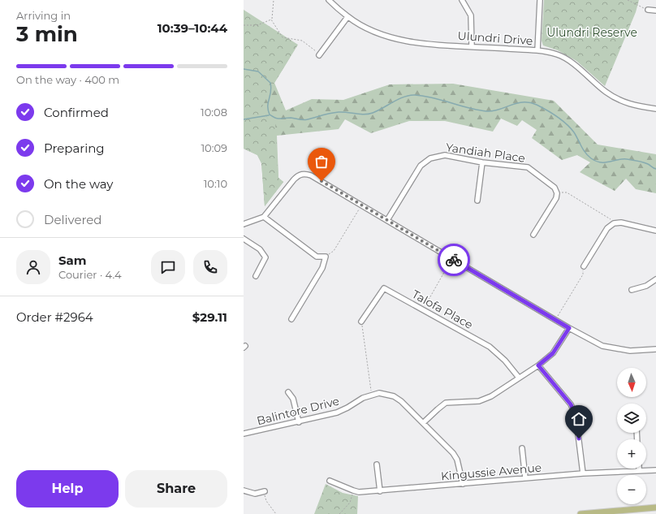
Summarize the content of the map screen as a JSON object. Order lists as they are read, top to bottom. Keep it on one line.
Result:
{"streets":{"street":["Ulundri Drive","Yandiah Place","Talofa Place","Balintore Drive","Kingussie Avenue"]},"parks":["Ulundri Reserve"],"north":"bottom","page":{"heading":["3 min","Arriving in","10:39–10:44"],"panel":["Sam","Courier · 4.4","Order #2964","$29.11"],"bar":"On the way · 400 m","list":[["Confirmed","10:08"],["Preparing","10:09"],["On the way","10:10"],"Delivered"],"map_buttons":["+","−"],"buttons":["Help","Share"]}}
